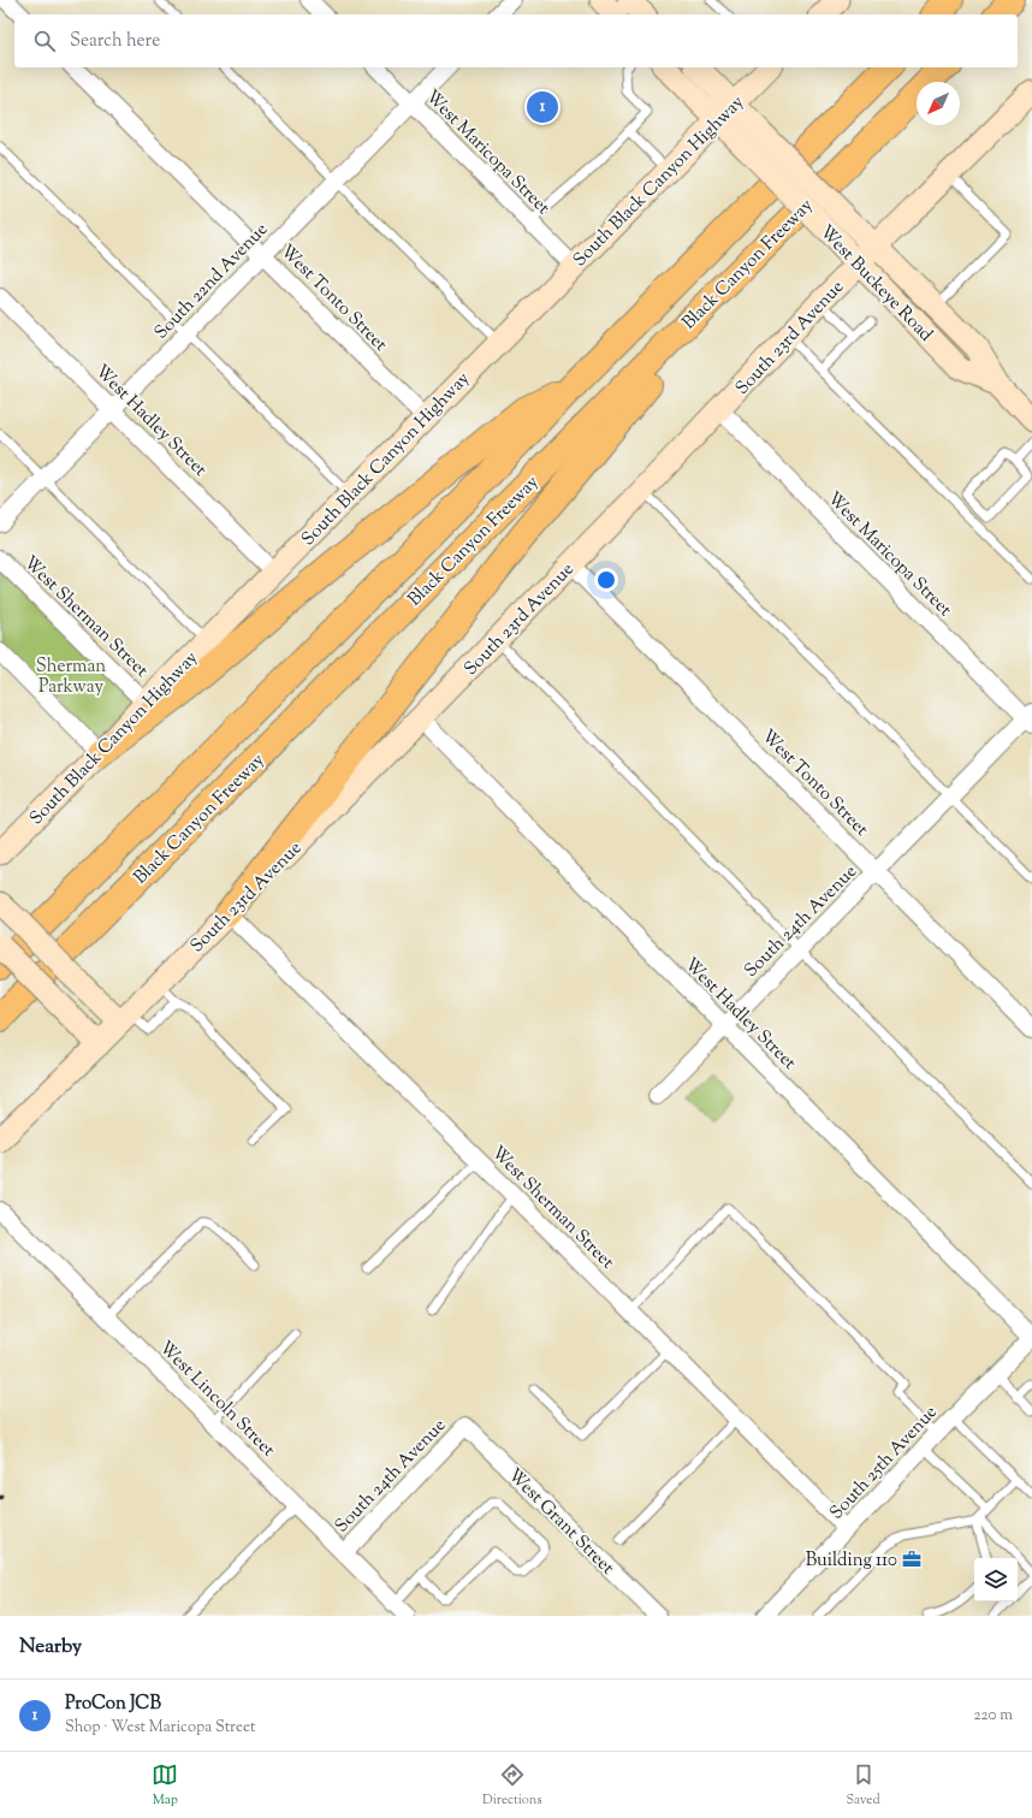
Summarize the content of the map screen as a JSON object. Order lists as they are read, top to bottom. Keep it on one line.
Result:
{"streets":{"highway":["Black Canyon Freeway"],"main road":["South Black Canyon Highway","West Buckeye Road","South 23rd Avenue"],"street":["West Maricopa Street","South 22nd Avenue","West Tonto Street","West Hadley Street","West Sherman Street","South 24th Avenue","West Lincoln Street","South 25th Avenue","West Grant Street"]},"crossings":[["West Maricopa Street","South Black Canyon Highway"],["West Maricopa Street","South 22nd Avenue"],["West Maricopa Street","South 23rd Avenue"],["West Maricopa Street","South 24th Avenue"],["South Black Canyon Highway","West Buckeye Road"],["South Black Canyon Highway","West Tonto Street"],["South Black Canyon Highway","West Hadley Street"],["South Black Canyon Highway","West Sherman Street"],["South 22nd Avenue","West Tonto Street"],["South 22nd Avenue","West Hadley Street"],["West Buckeye Road","South 23rd Avenue"],["West Tonto Street","South 23rd Avenue"],["West Tonto Street","South 24th Avenue"],["South 23rd Avenue","West Hadley Street"],["South 23rd Avenue","West Sherman Street"],["West Hadley Street","South 24th Avenue"],["West Hadley Street","South 25th Avenue"],["West Sherman Street","South 25th Avenue"],["South 24th Avenue","West Lincoln Street"],["South 24th Avenue","West Grant Street"]],"parks":["Sherman Parkway"],"places":{"office":["Building 110"]},"north":"bottom left","page":{"search":"Search here","pins":"1","heading":"Nearby","list":[{"mark":"1","name":"ProCon JCB","note":"Shop · West Maricopa Street","value":"220 m"}],"nav":["Map","Directions","Saved"]}}
